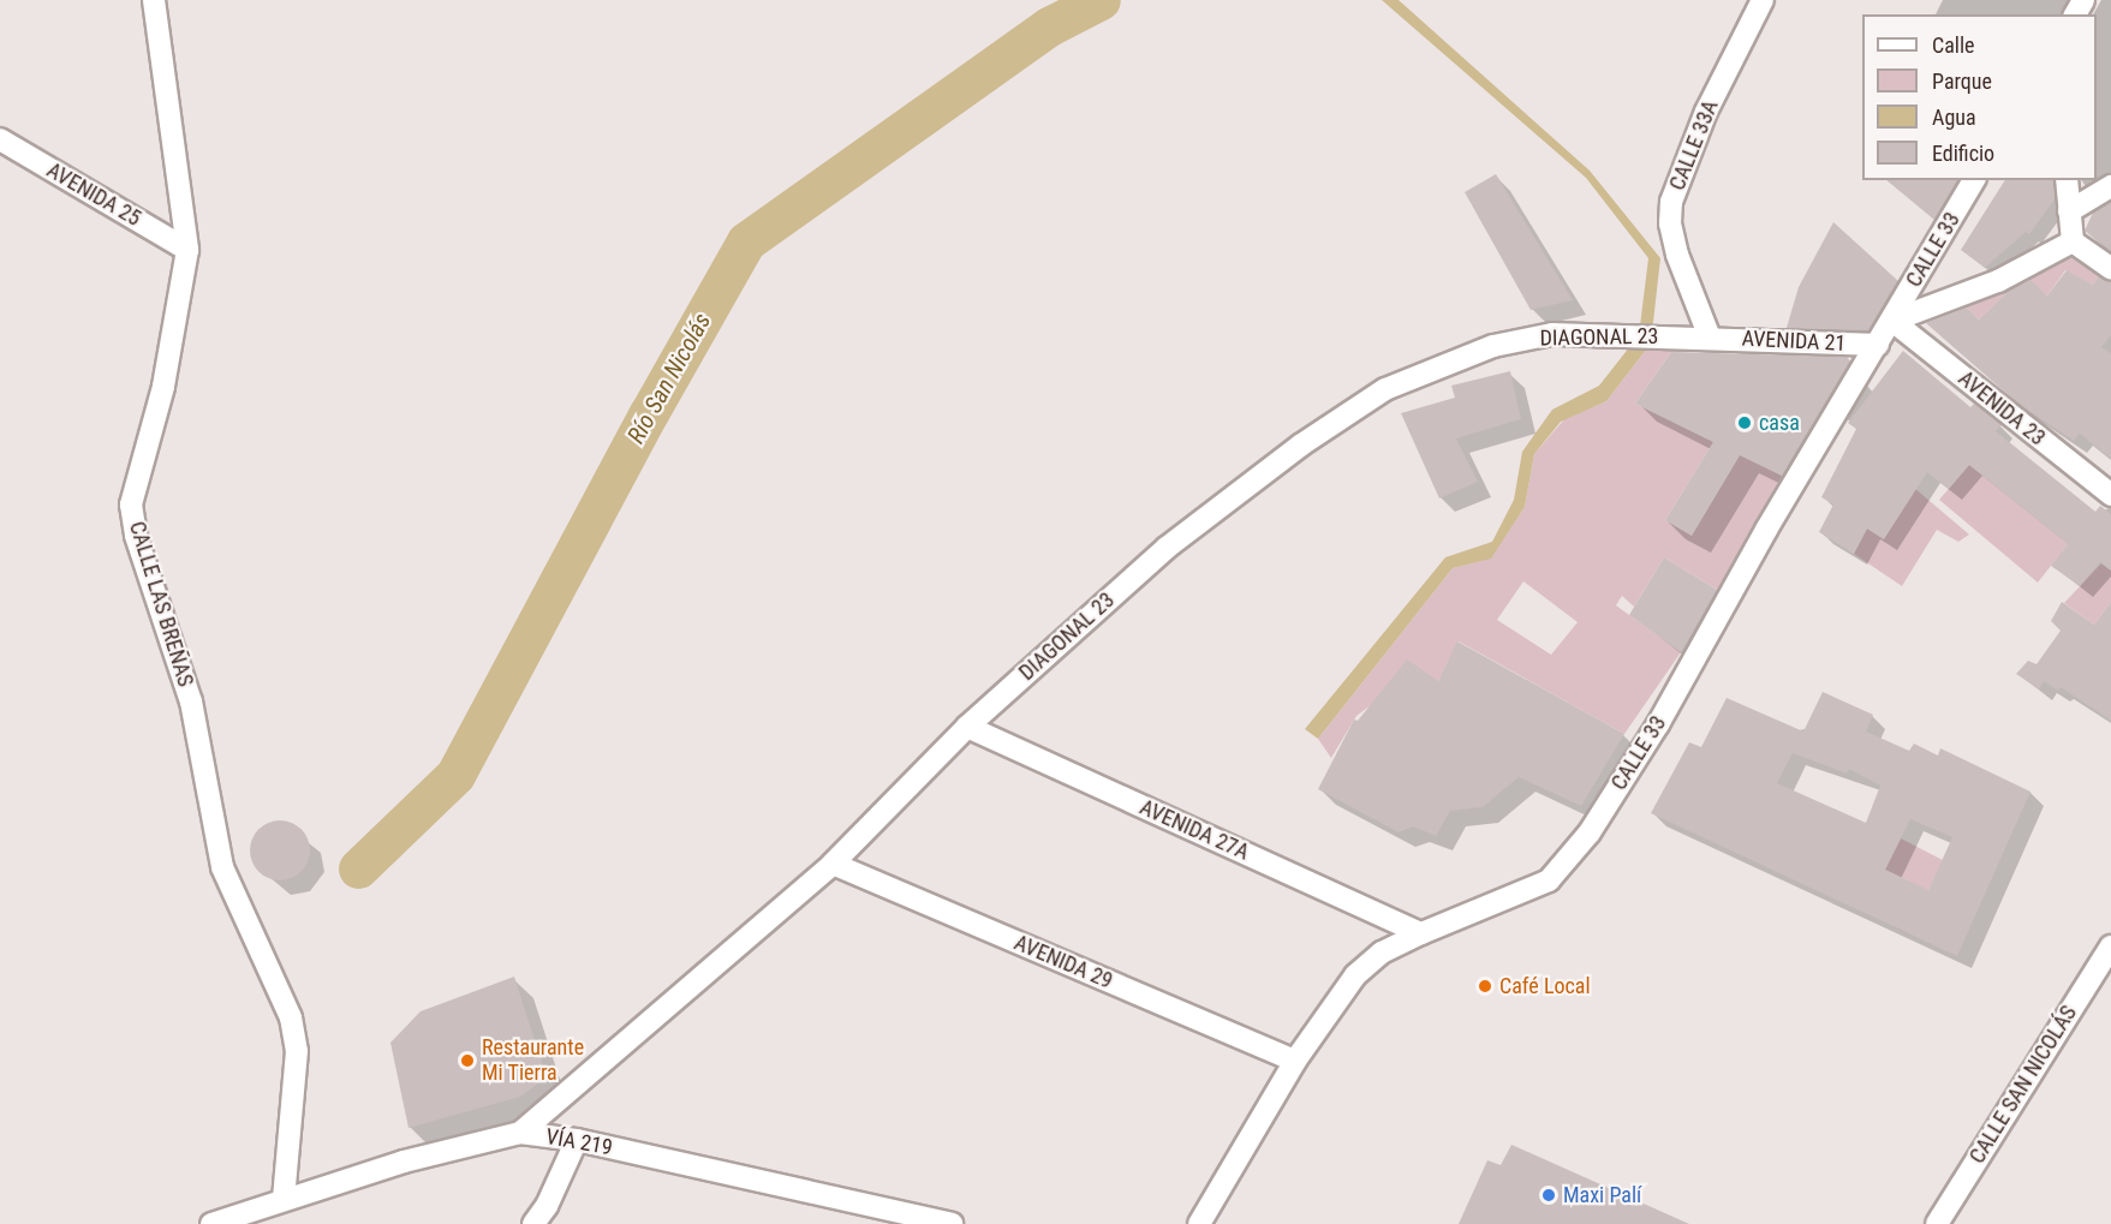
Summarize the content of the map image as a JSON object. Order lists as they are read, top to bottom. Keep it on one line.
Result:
{"streets":{"street":["CALLE 33A","AVENIDA 25","CALLE 33","DIAGONAL 23","AVENIDA 21","AVENIDA 23","CALLE LAS BREÑAS","AVENIDA 27A","AVENIDA 29","CALLE SAN NICOLÁS","VÍA 219"]},"crossings":[["CALLE 33A","DIAGONAL 23"],["CALLE 33A","AVENIDA 21"],["AVENIDA 25","CALLE LAS BREÑAS"],["CALLE 33","AVENIDA 21"],["CALLE 33","AVENIDA 23"],["CALLE 33","AVENIDA 27A"],["CALLE 33","AVENIDA 29"],["DIAGONAL 23","AVENIDA 21"],["DIAGONAL 23","AVENIDA 27A"],["DIAGONAL 23","AVENIDA 29"],["DIAGONAL 23","VÍA 219"],["CALLE LAS BREÑAS","VÍA 219"]],"water":["Río San Nicolás"],"places":["casa","Café Local","Restaurante Mi Tierra","Maxi Palí"],"legend":["Calle","Parque","Agua","Edificio"]}
